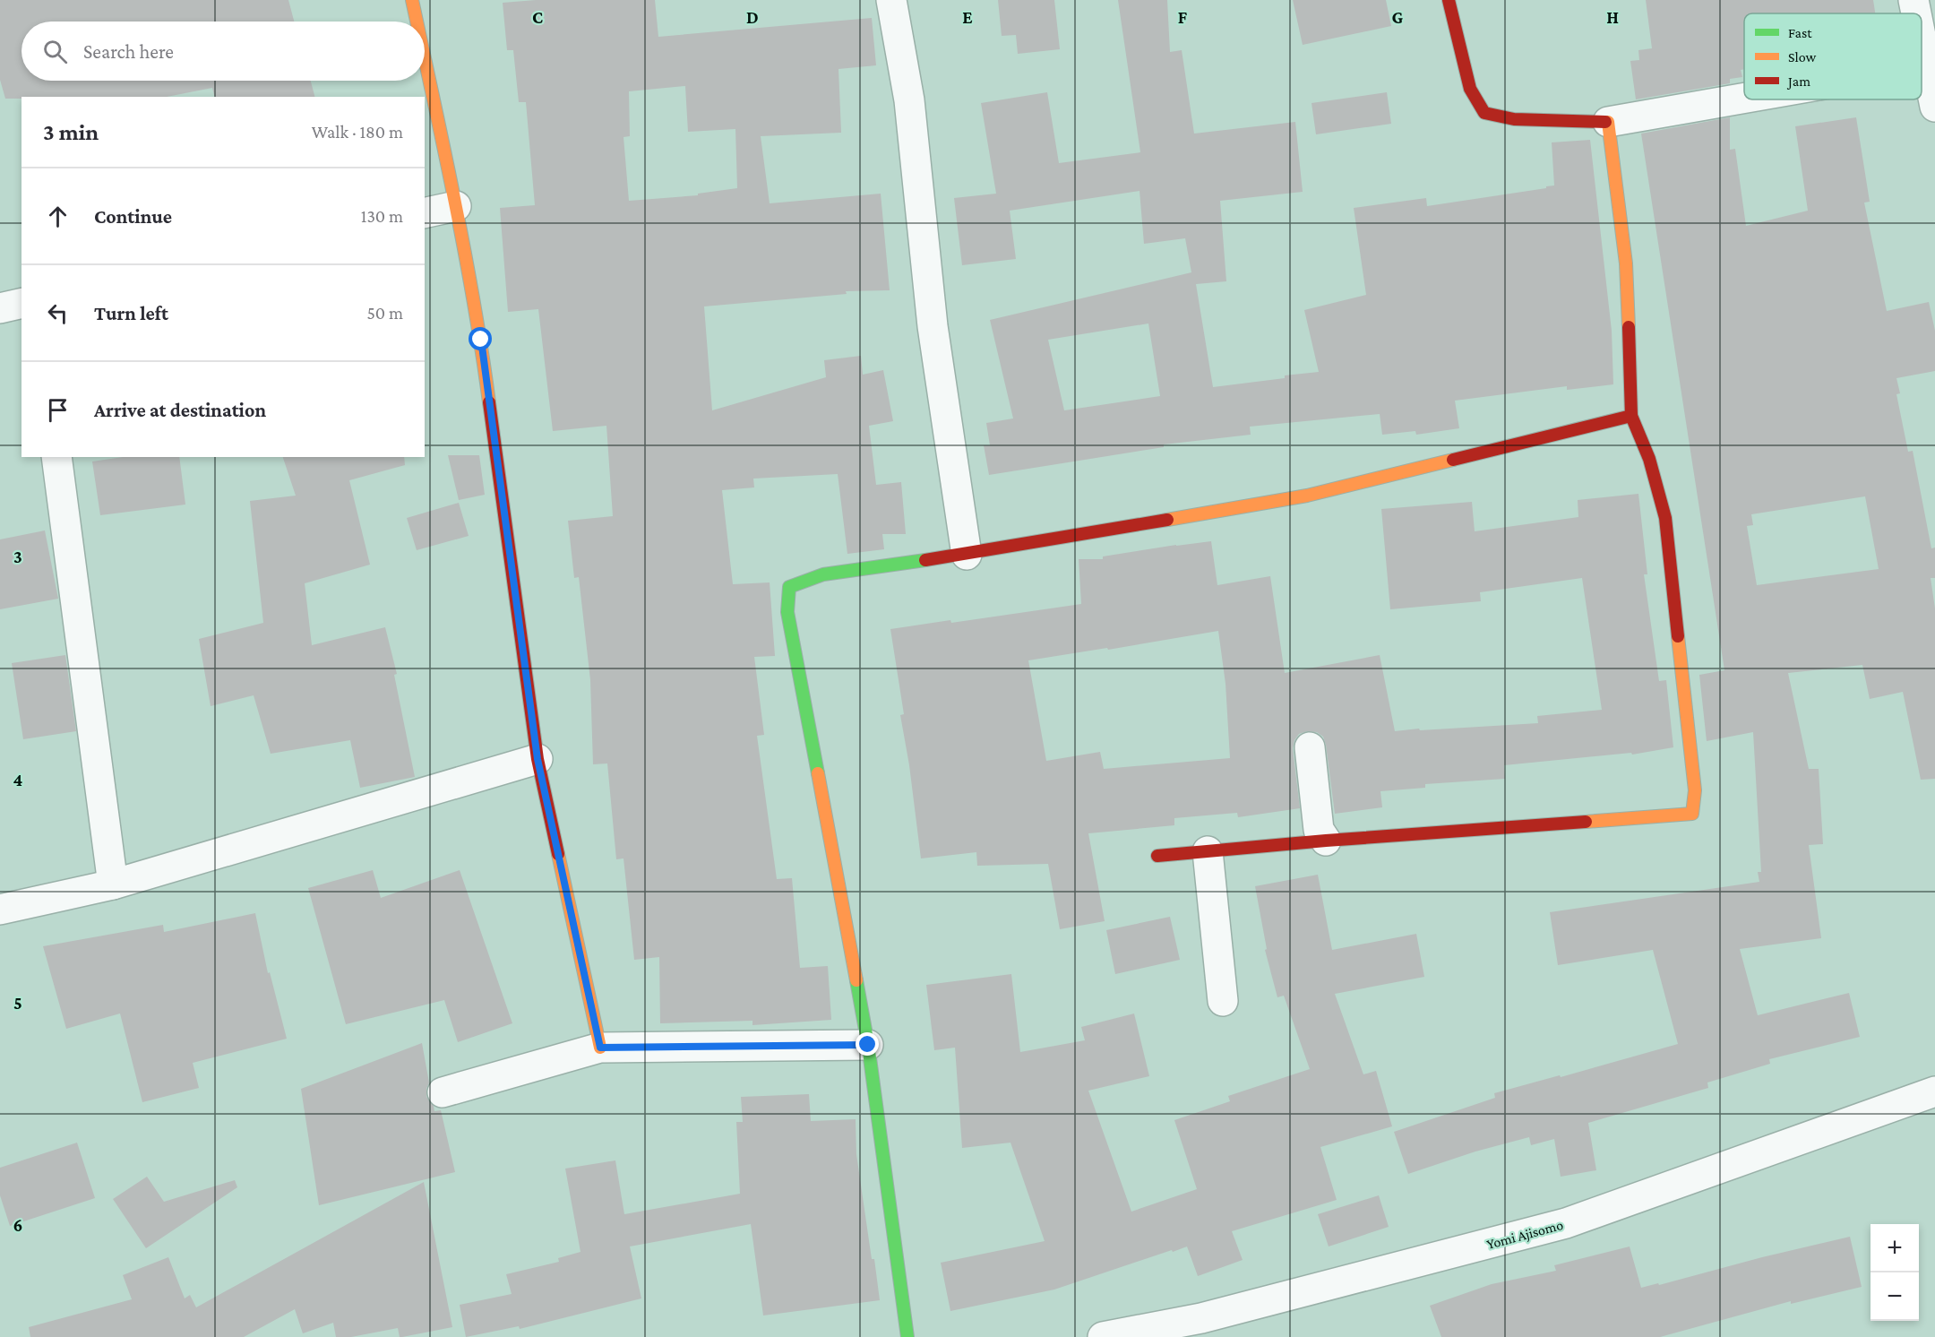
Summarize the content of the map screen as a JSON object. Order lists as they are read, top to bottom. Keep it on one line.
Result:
{"streets":{"street":["Yomi Ajisomo"]},"legend":["Fast","Slow","Jam"],"page":{"search":"Search here","heading":["3 min","Walk · 180 m"],"list":[["Continue","130 m"],["Turn left","50 m"],"Arrive at destination"],"map_buttons":["+","−"]},"grid":{"columns":["C","D","E","F","G","H"],"rows":["3","4","5","6"]}}
